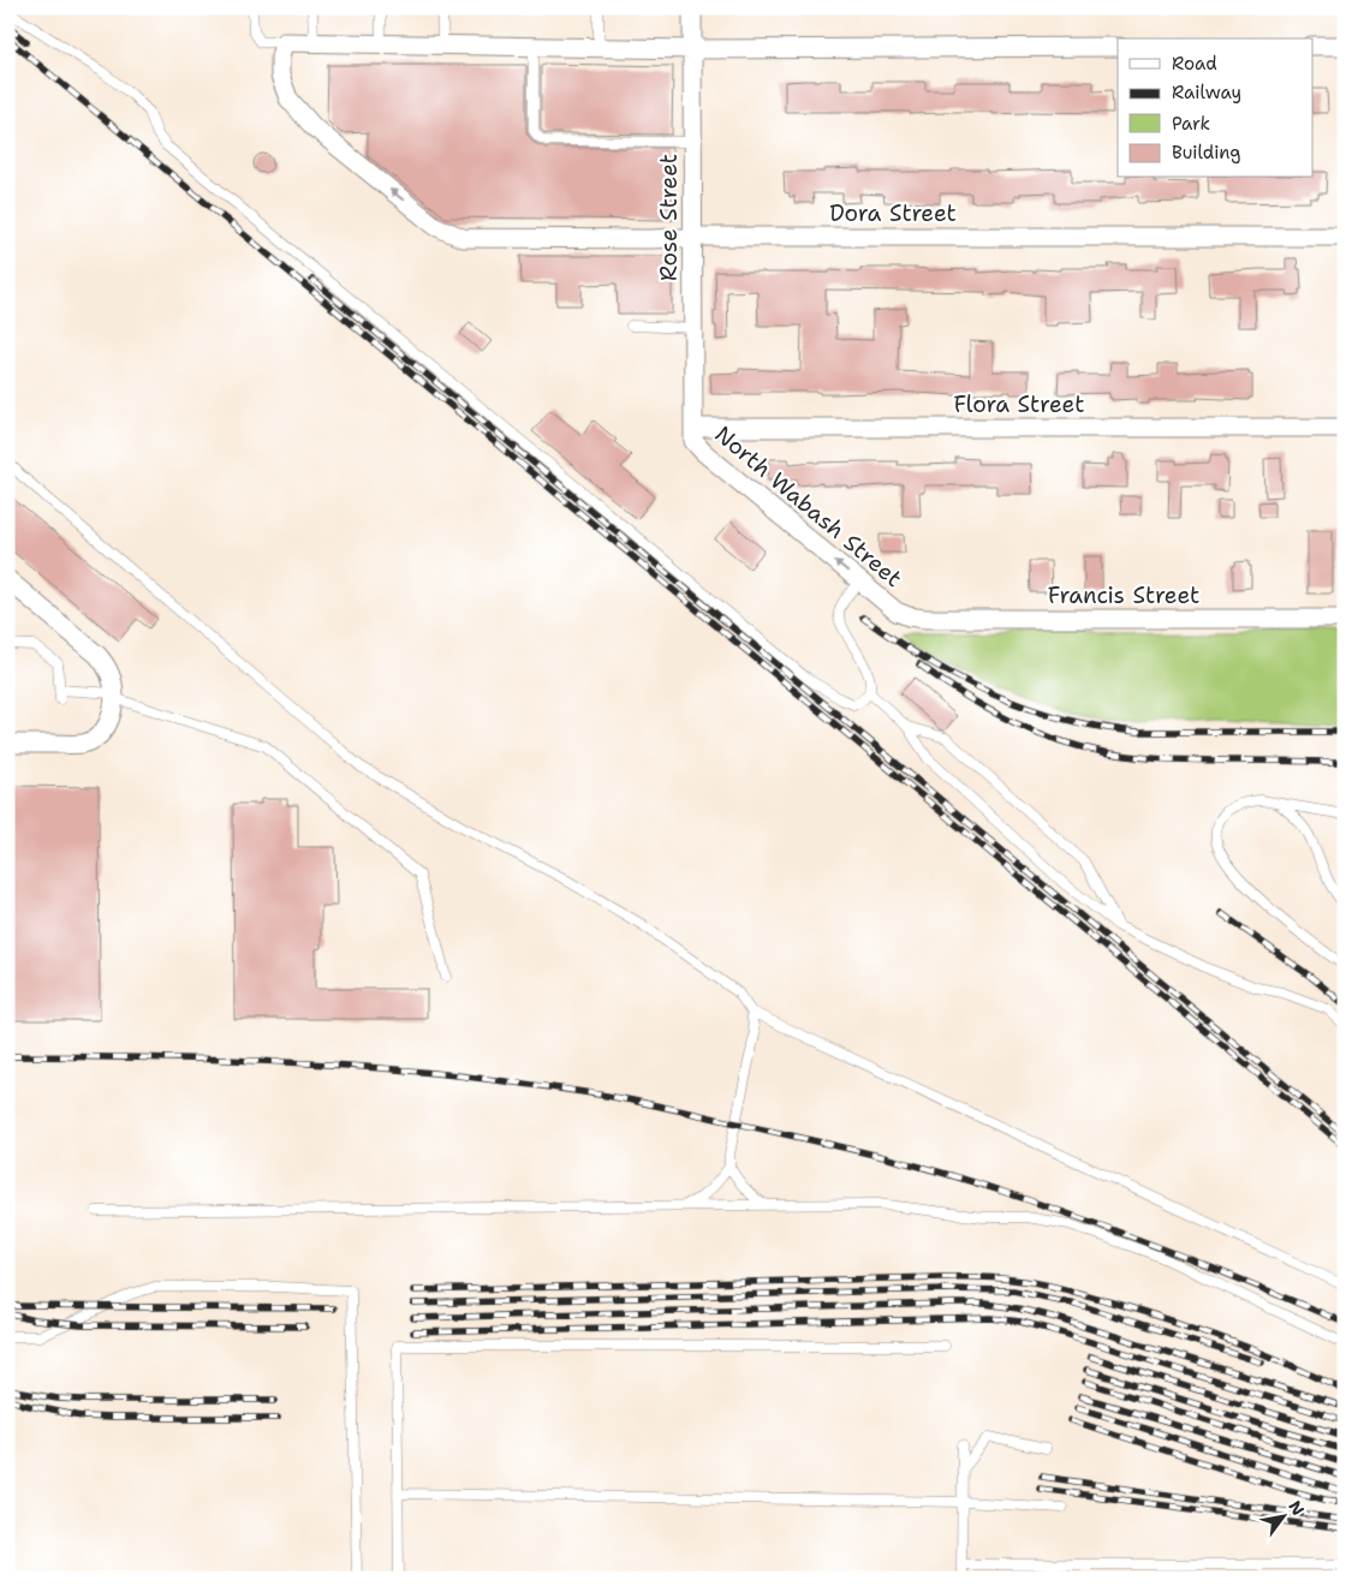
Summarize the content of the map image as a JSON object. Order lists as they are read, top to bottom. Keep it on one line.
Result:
{"streets":{"street":["Dora Street","Rose Street","Flora Street","North Wabash Street","Francis Street"]},"crossings":[["Dora Street","Rose Street"],["Rose Street","Flora Street"],["Rose Street","North Wabash Street"],["Flora Street","North Wabash Street"],["North Wabash Street","Francis Street"]],"one_way":["Dora Street","North Wabash Street"],"legend":["Road","Railway","Park","Building"],"north":"top right"}
